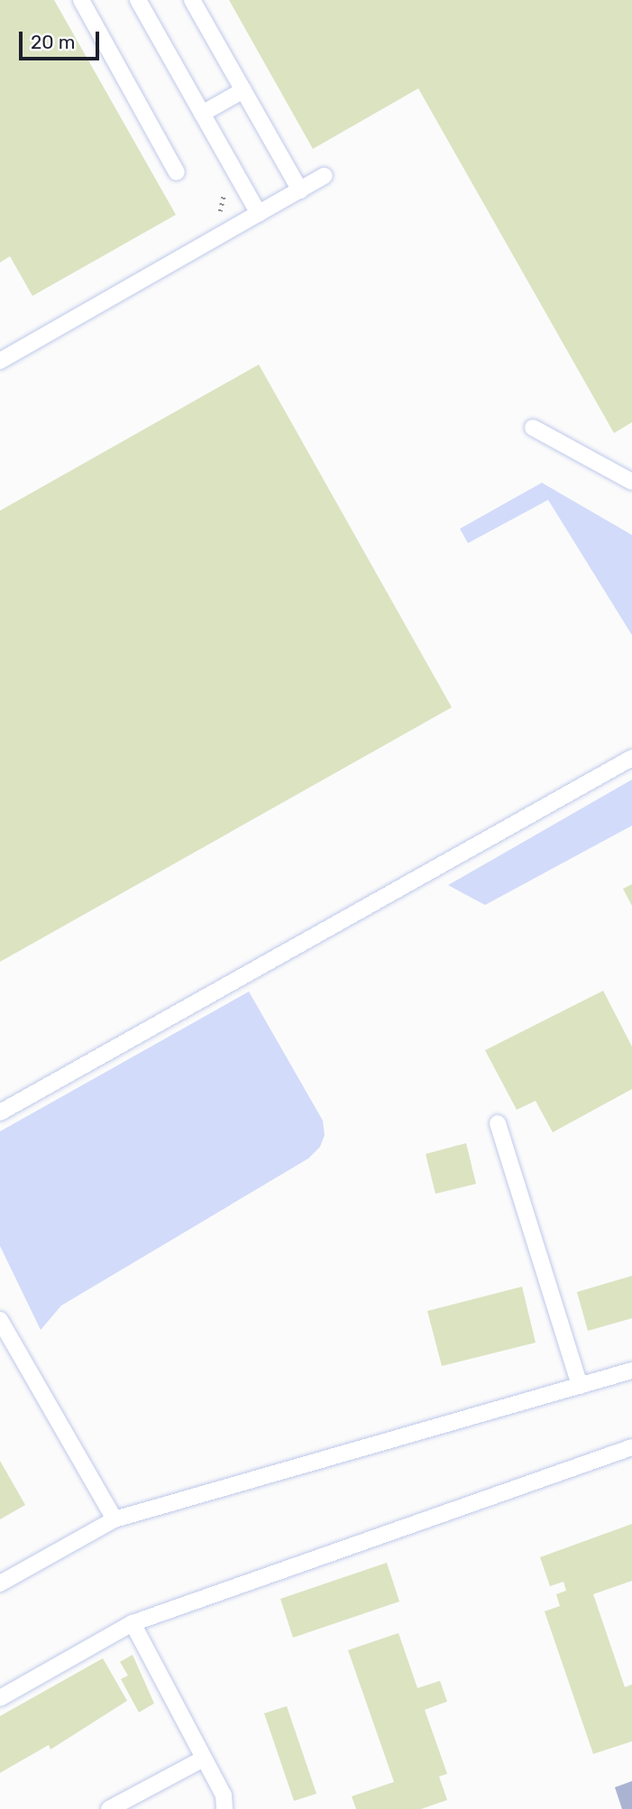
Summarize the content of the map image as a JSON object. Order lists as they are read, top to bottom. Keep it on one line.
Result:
{"scale_bar":"20 m"}
